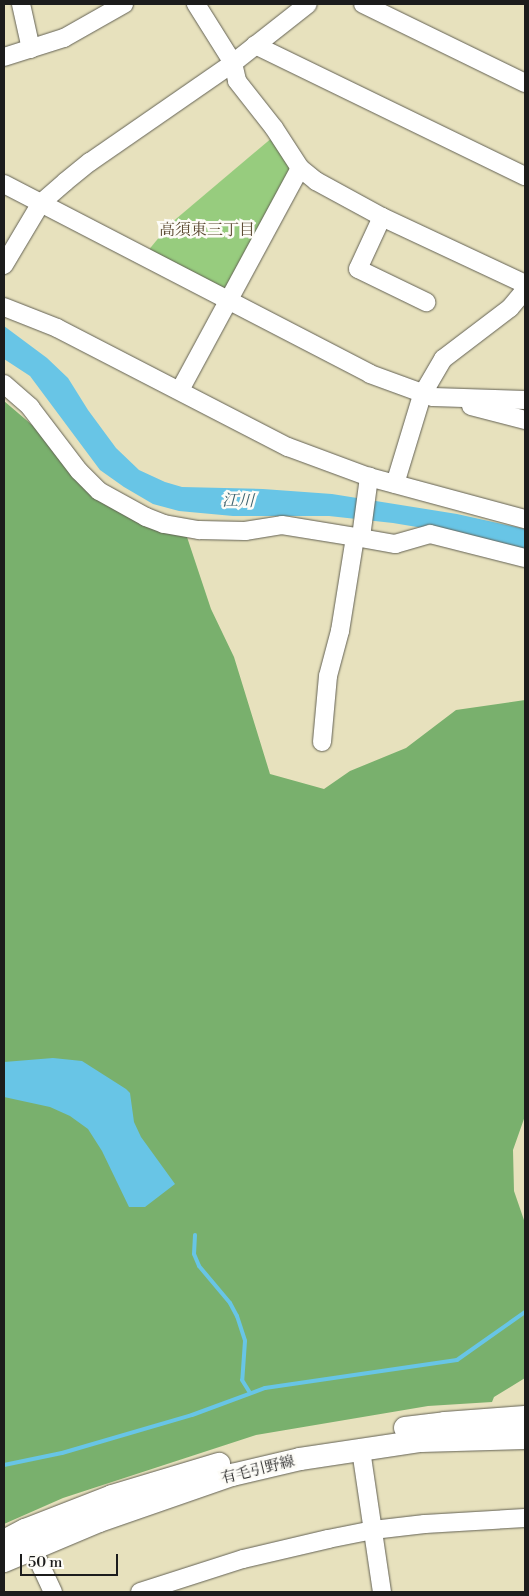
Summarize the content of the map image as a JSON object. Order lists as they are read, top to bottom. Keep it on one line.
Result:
{"streets":{"main road":["有毛引野線"]},"districts":["高須東三丁目"],"water":["江川"],"scale_bar":"50 m"}
